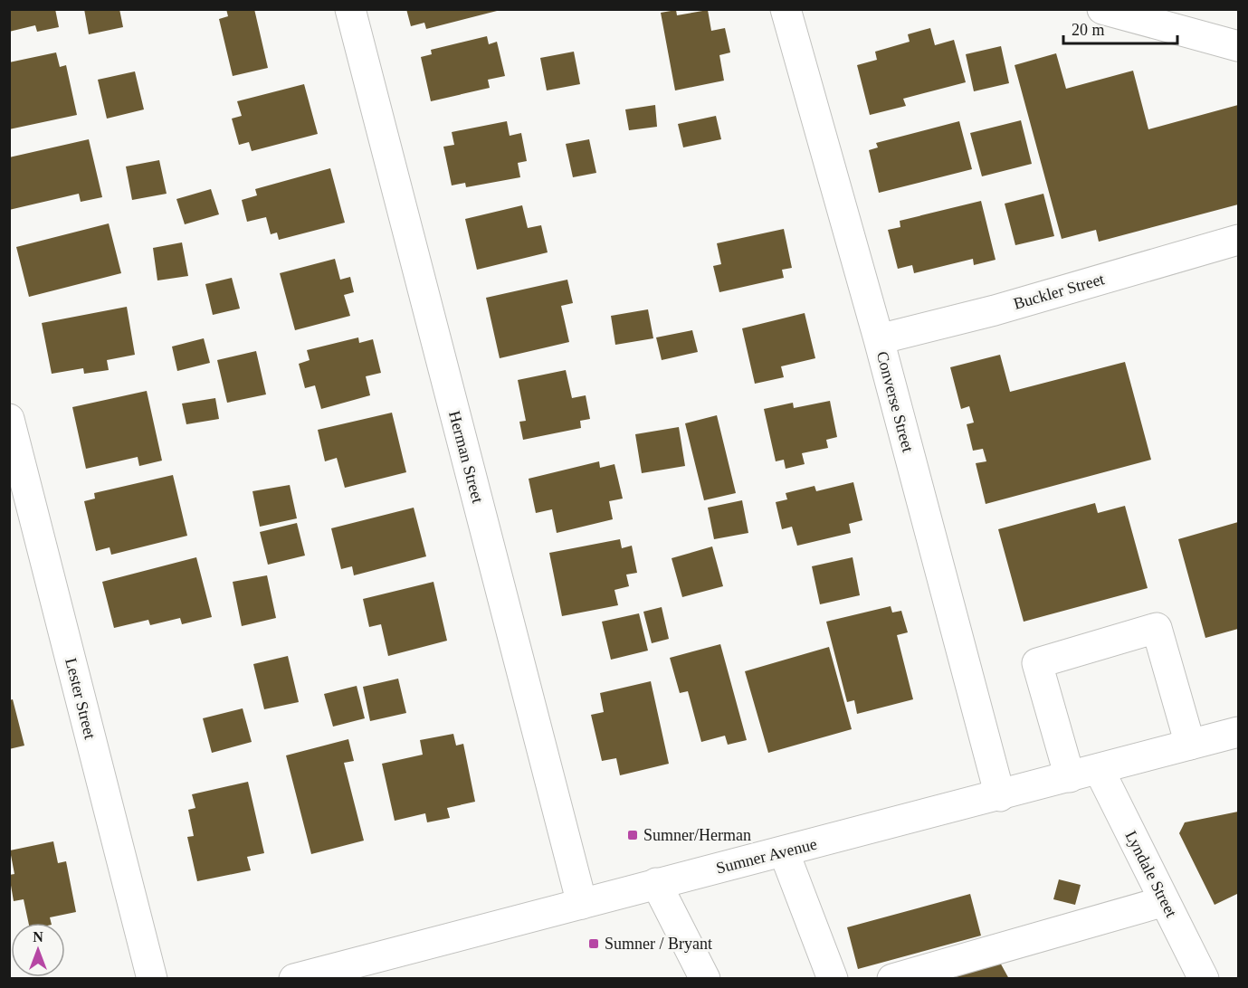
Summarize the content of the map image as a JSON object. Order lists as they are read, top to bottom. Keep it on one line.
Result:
{"streets":{"street":["Buckler Street","Converse Street","Herman Street","Lester Street","Sumner Avenue","Lyndale Street"]},"crossings":[["Buckler Street","Converse Street"],["Converse Street","Sumner Avenue"],["Herman Street","Sumner Avenue"],["Sumner Avenue","Lyndale Street"]],"places":{"transit":["Sumner/Herman","Sumner / Bryant"]},"scale_bar":"20 m","north":"top"}
